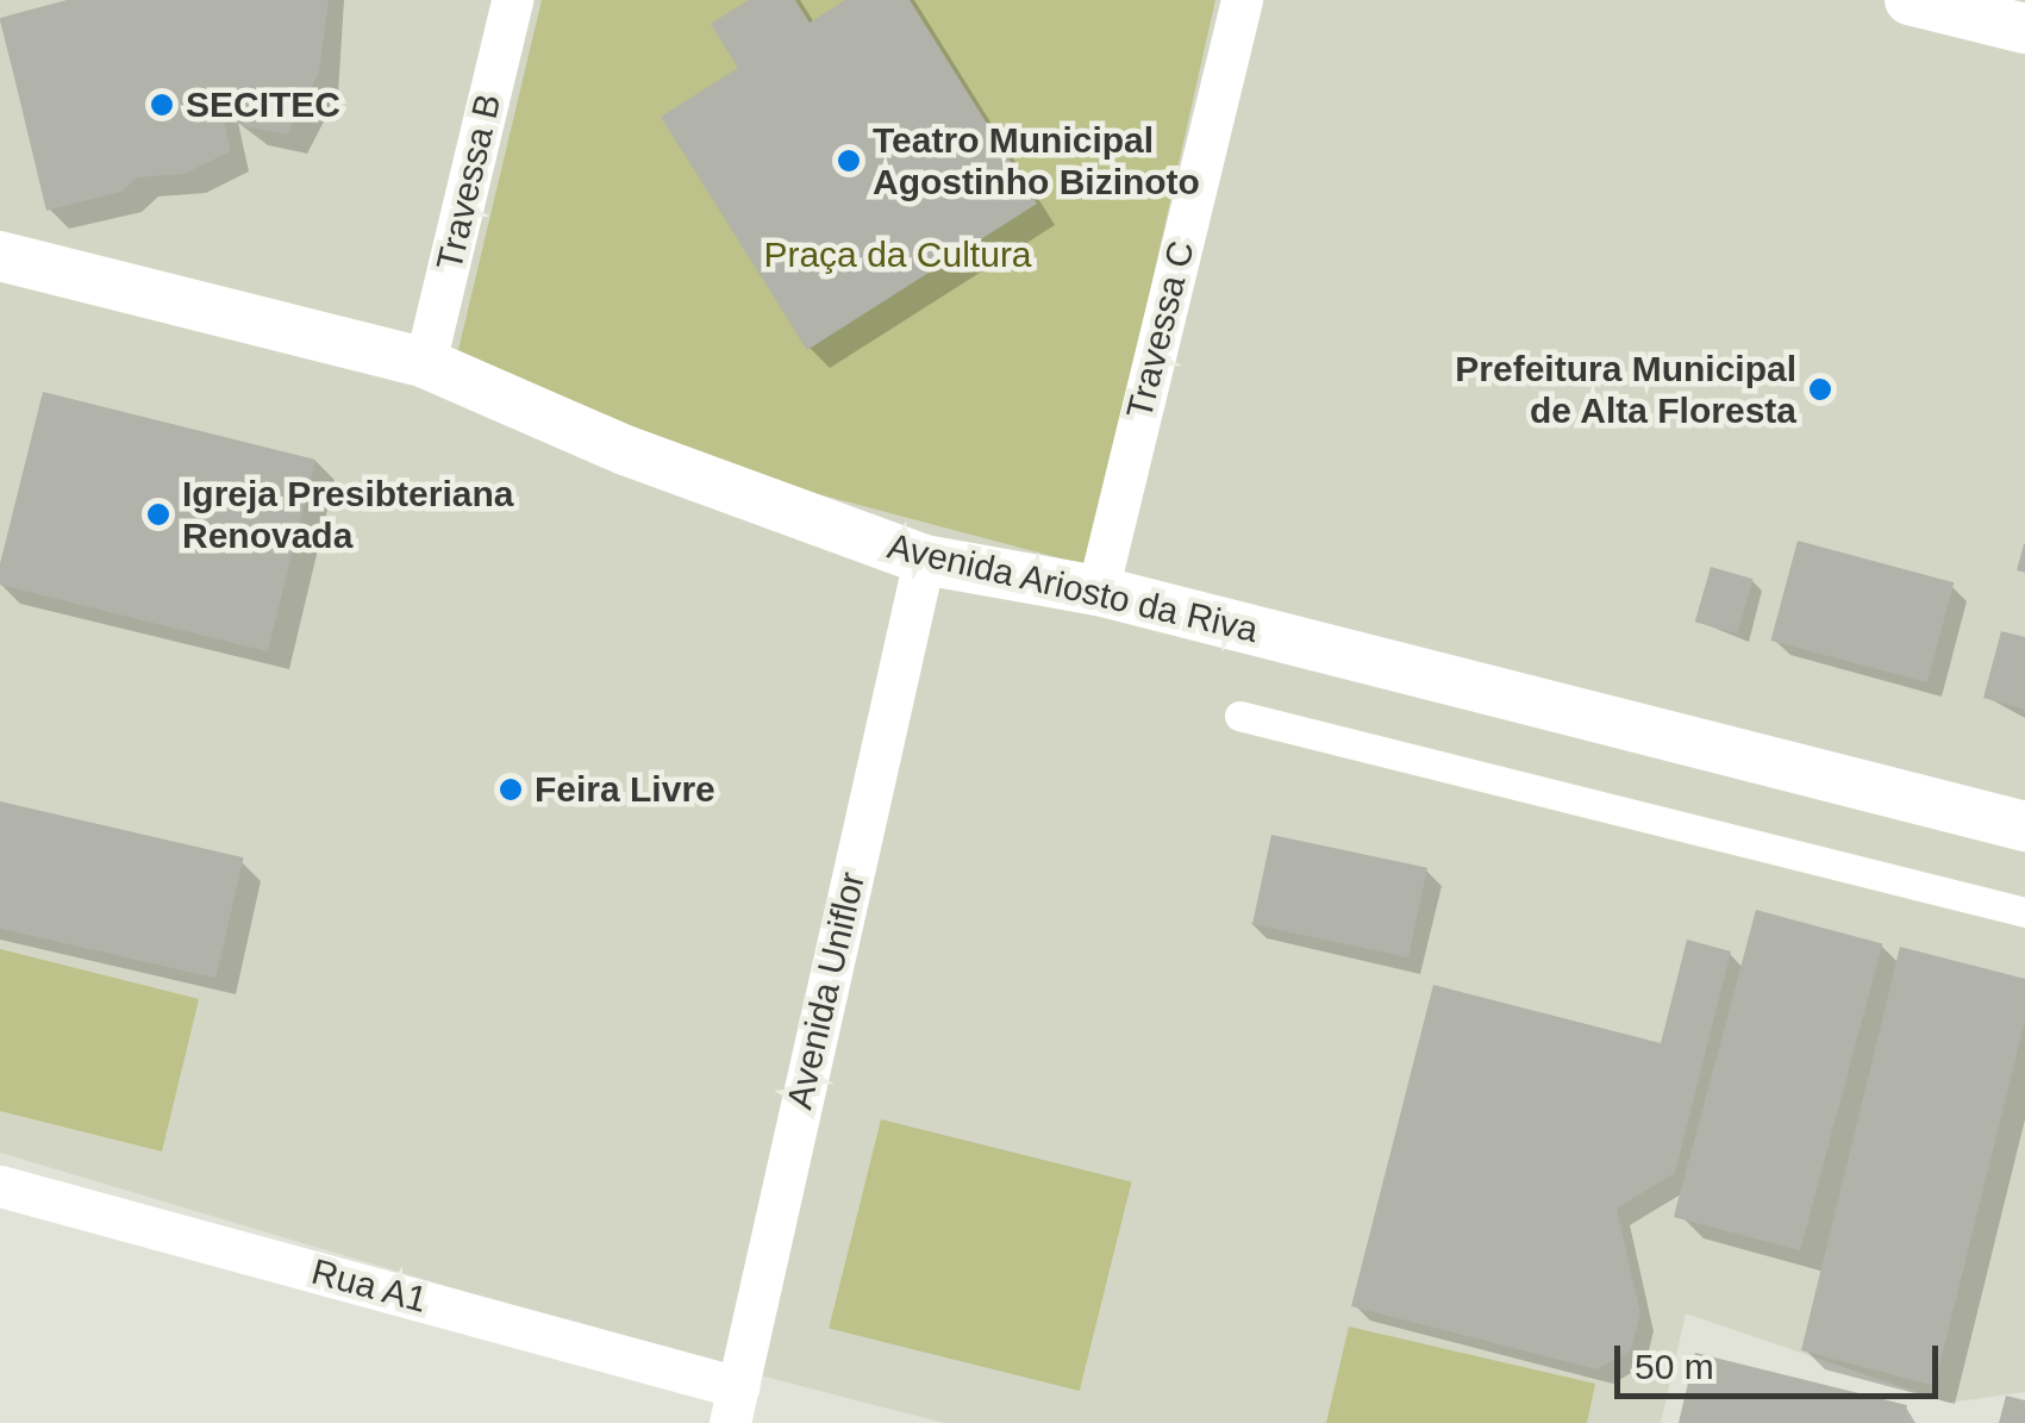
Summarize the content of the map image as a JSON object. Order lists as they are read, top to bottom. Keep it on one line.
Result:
{"streets":{"street":["Travessa B","Travessa C","Avenida Ariosto da Riva","Avenida Uniflor","Rua A1"]},"crossings":[["Travessa B","Avenida Ariosto da Riva"],["Travessa C","Avenida Ariosto da Riva"],["Avenida Ariosto da Riva","Avenida Uniflor"],["Avenida Uniflor","Rua A1"]],"parks":["Praça da Cultura"],"places":["SECITEC","Teatro Municipal Agostinho Bizinoto","Prefeitura Municipal de Alta Floresta","Igreja Presibteriana Renovada","Feira Livre"],"scale_bar":"50 m"}
